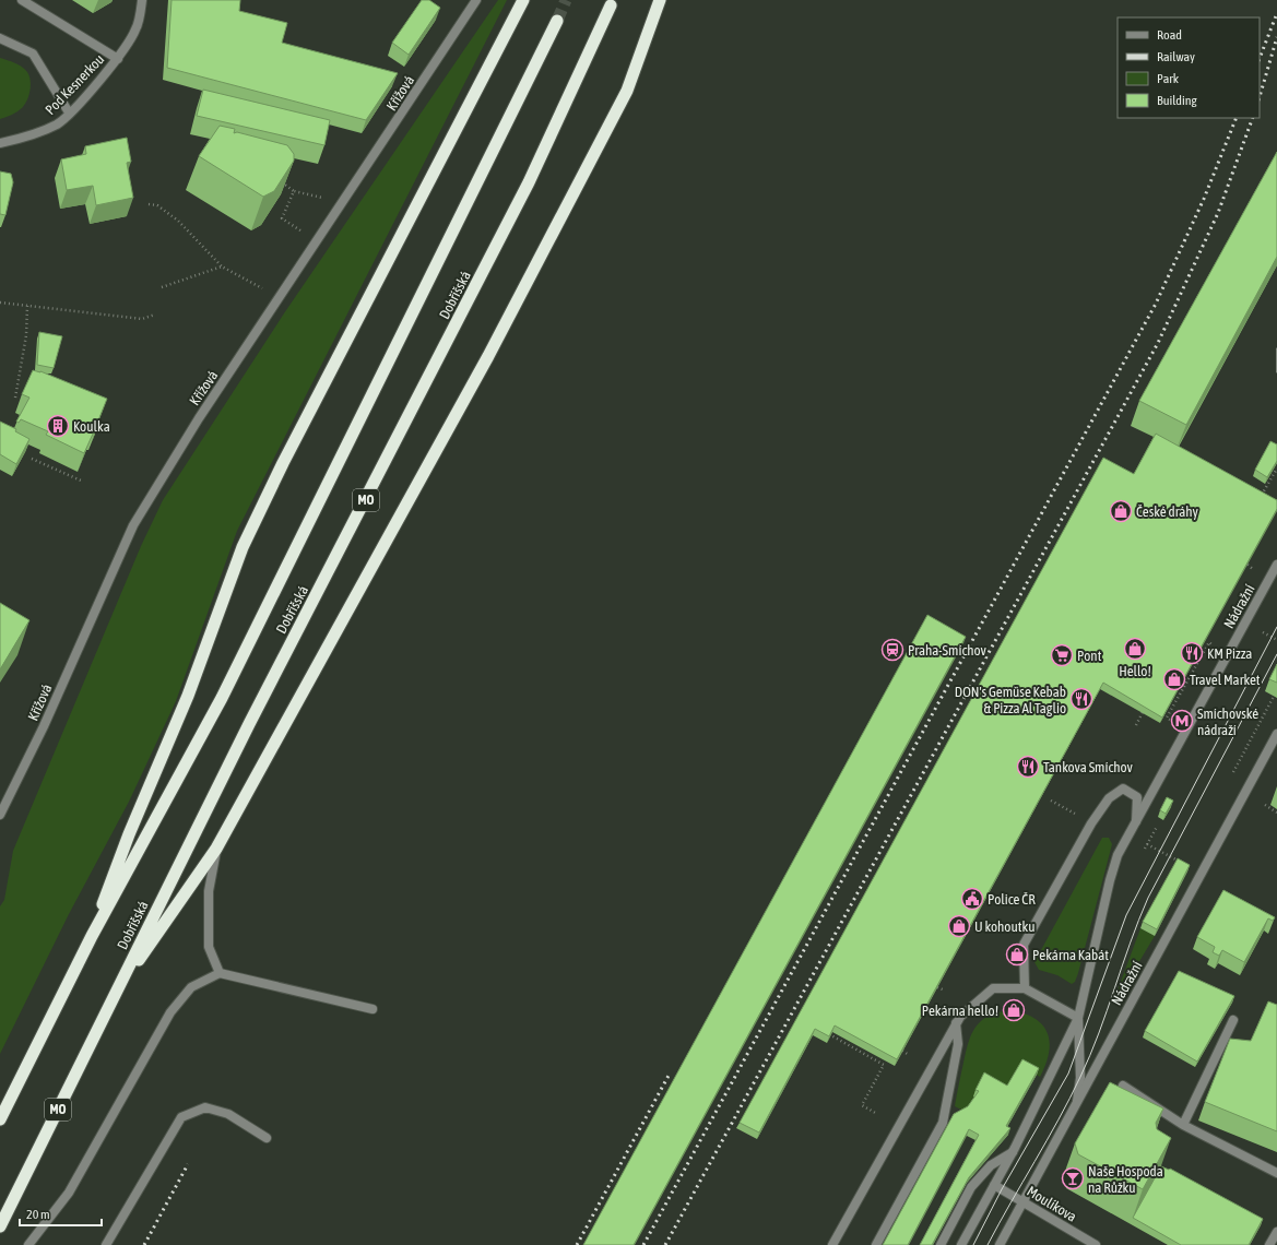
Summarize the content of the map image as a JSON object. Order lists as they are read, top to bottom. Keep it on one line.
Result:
{"streets":{"highway":["Dobříšská","MO"],"street":["Pod Kesnerkou","Křížová","Nádražní","Moulíkova"]},"crossings":[["Nádražní","Moulíkova"]],"places":{"building":["Koulka"],"shop":["České dráhy","Hello!","Travel Market","U kohoutku","Pekárna Kabát","Pekárna hello!"],"station":["Praha-Smíchov"],"restaurant":["KM Pizza","DON's Gemüse Kebab & Pizza Al Taglio","Tankova Smíchov"],"supermarket":["Pont"],"metro station":["Smíchovské nádraží"],"public building":["Police ČR"],"bar":["Naše Hospoda na Růžku"]},"legend":["Road","Railway","Park","Building"],"scale_bar":"20 m"}
